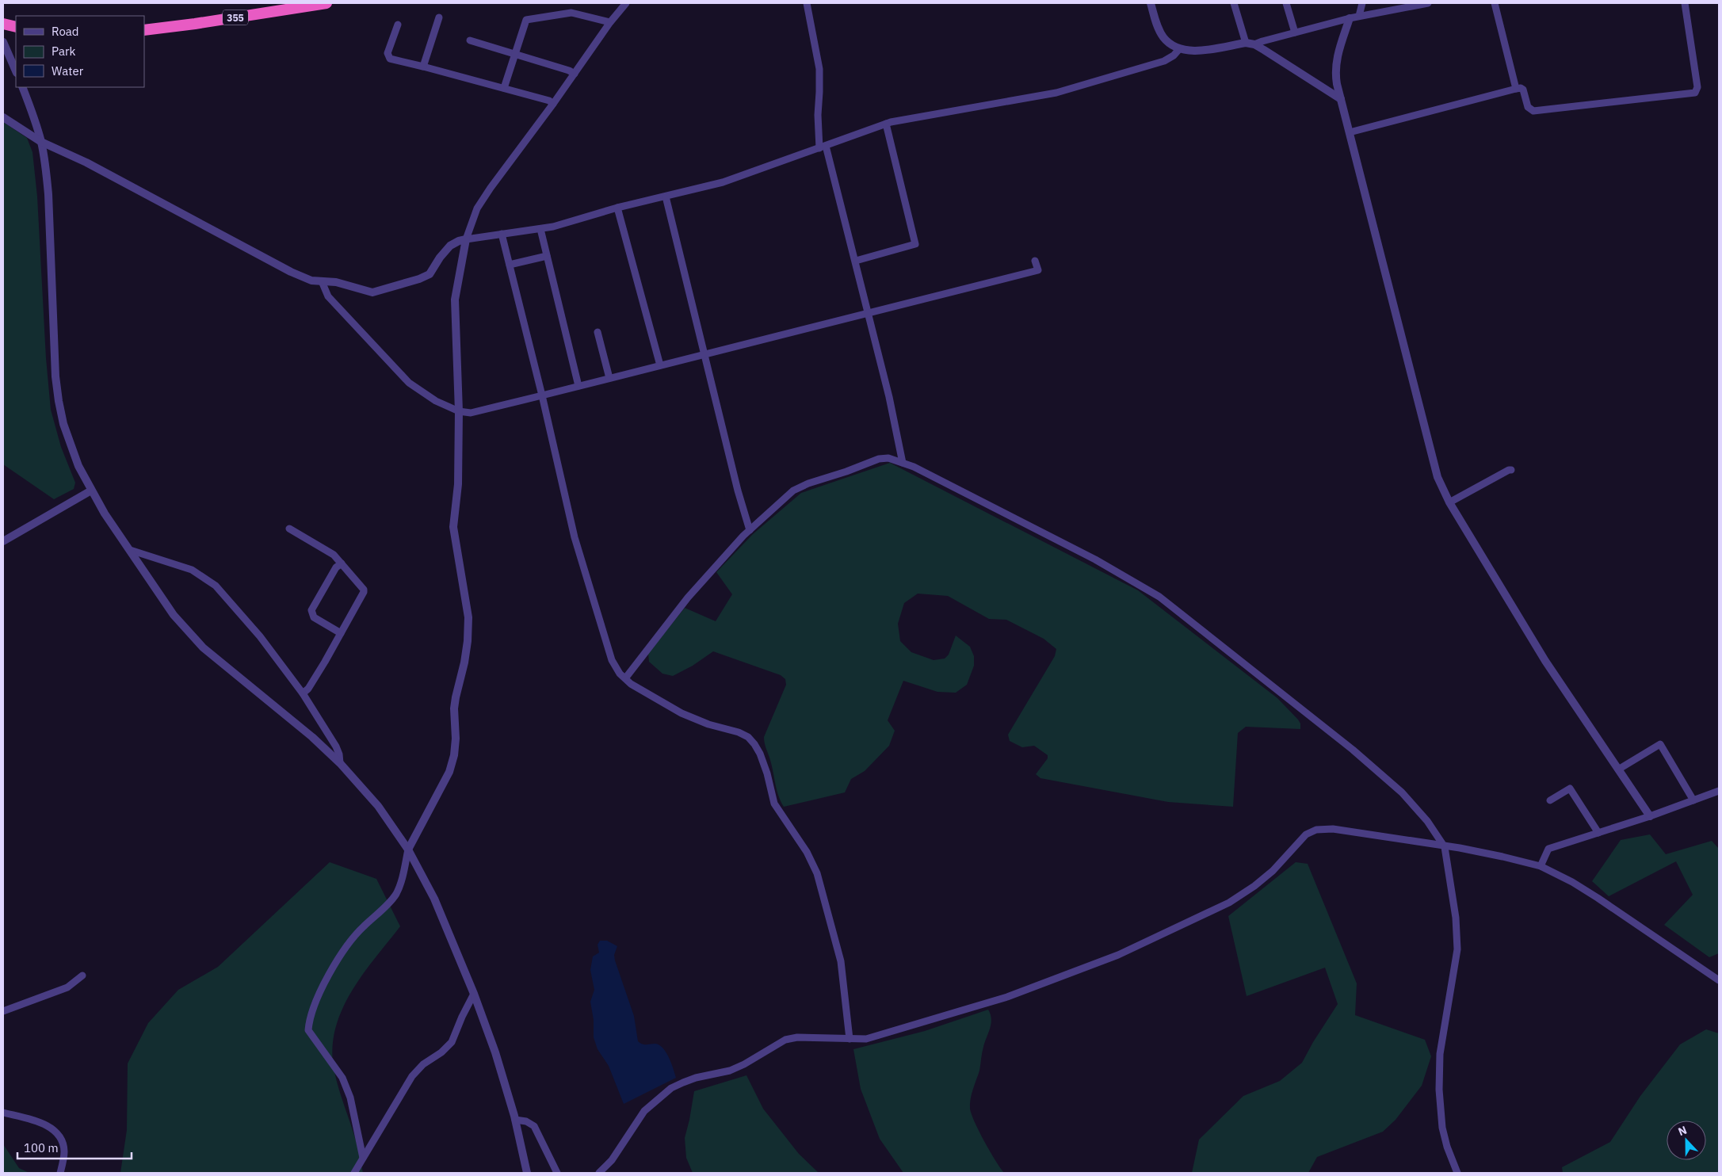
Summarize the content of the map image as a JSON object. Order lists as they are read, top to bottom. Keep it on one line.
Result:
{"streets":{"highway":["355"]},"legend":["Road","Park","Water"],"scale_bar":"100 m","north":"top"}
